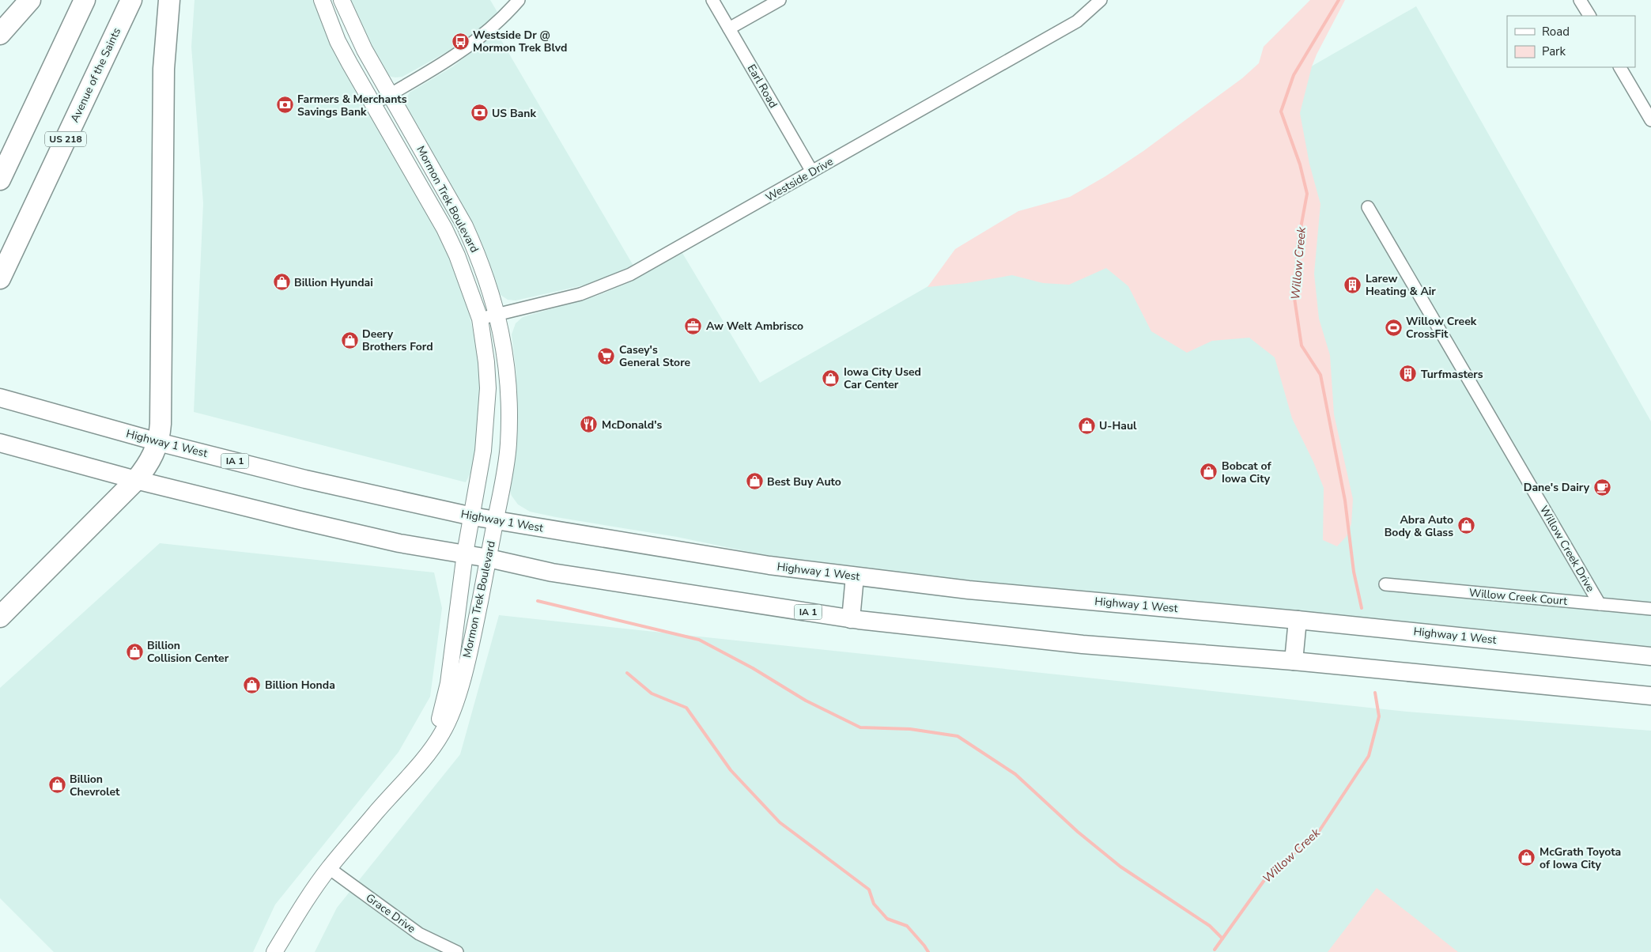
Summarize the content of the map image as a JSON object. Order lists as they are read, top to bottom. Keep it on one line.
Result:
{"streets":{"highway":["Avenue of the Saints","US 218"],"main road":["Mormon Trek Boulevard","Highway 1 West","IA 1"],"street":["Earl Road","Westside Drive","Willow Creek Drive","Willow Creek Court","Grace Drive"]},"crossings":[["Earl Road","Westside Drive"],["Westside Drive","Mormon Trek Boulevard"],["Mormon Trek Boulevard","Highway 1 West"],["Mormon Trek Boulevard","IA 1"],["Mormon Trek Boulevard","Grace Drive"],["Willow Creek Drive","Willow Creek Court"]],"water":["Willow Creek"],"places":{"bus stop":["Westside Dr @ Mormon Trek Blvd"],"bank":["Farmers & Merchants Savings Bank","US Bank"],"shop":["Billion Hyundai","Deery Brothers Ford","Iowa City Used Car Center","U-Haul","Bobcat of Iowa City","Best Buy Auto","Abra Auto Body & Glass","Billion Collision Center","Billion Honda","Billion Chevrolet","McGrath Toyota of Iowa City"],"building":["Larew Heating & Air","Turfmasters"],"office":["Aw Welt Ambrisco"],"sports":["Willow Creek CrossFit"],"supermarket":["Casey's General Store"],"restaurant":["McDonald's"],"cafe":["Dane's Dairy"]},"legend":["Road","Park"]}
